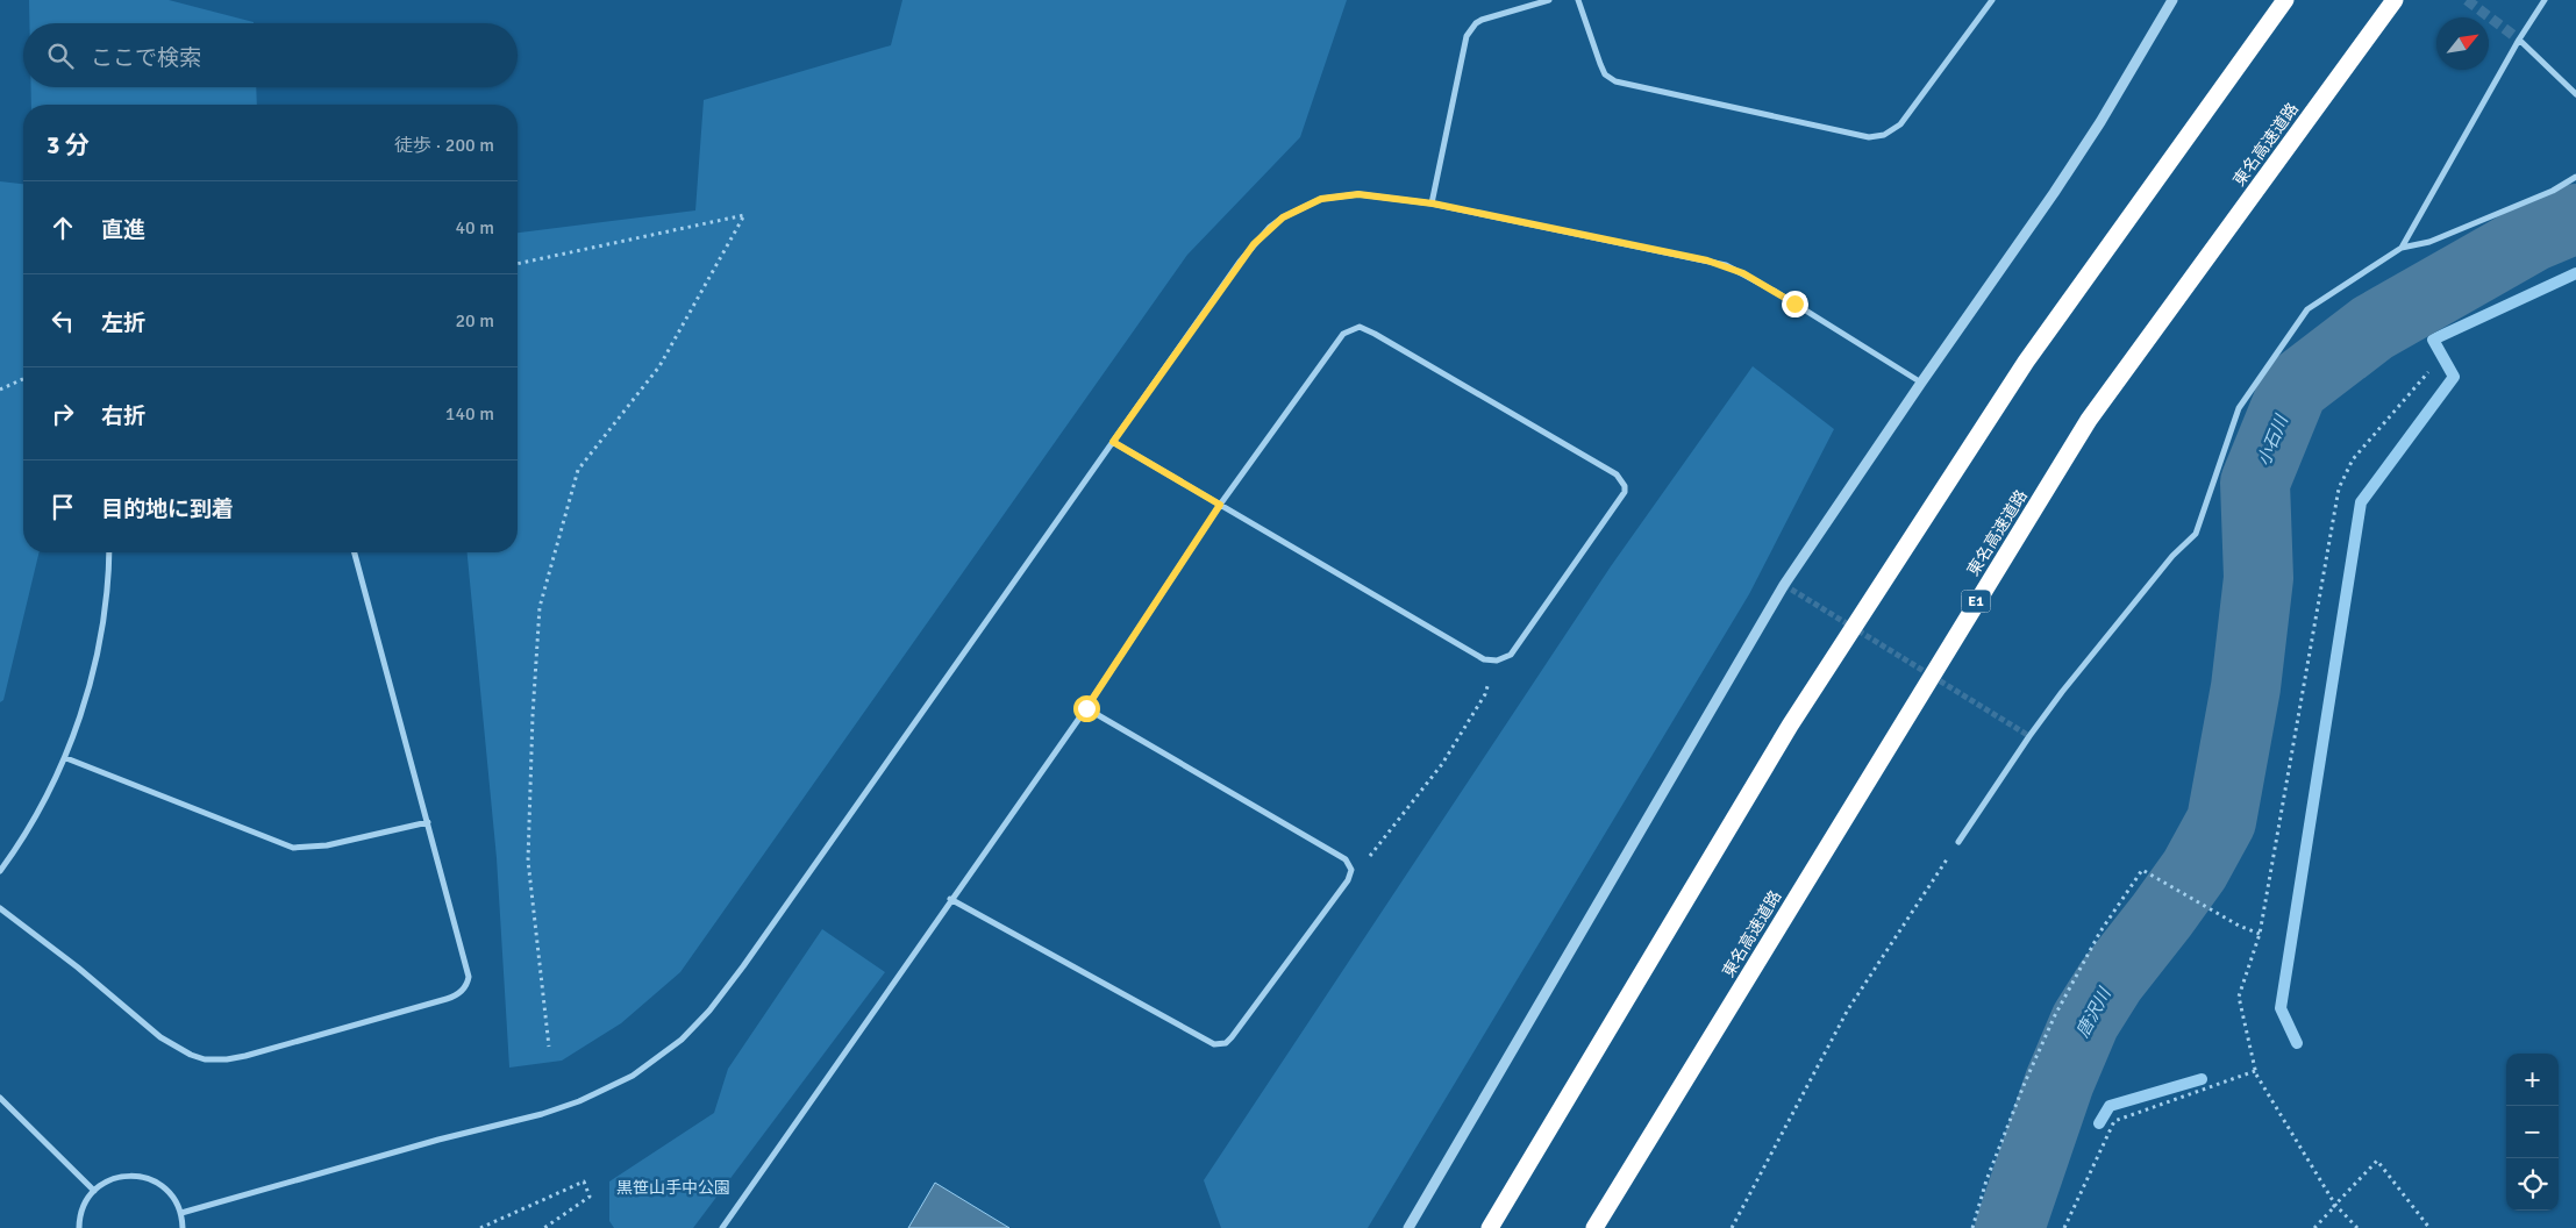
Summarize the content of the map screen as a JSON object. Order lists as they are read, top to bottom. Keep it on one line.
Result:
{"streets":{"highway":["東名高速道路","E1"]},"water":["小石川","唐沢川"],"parks":["黒笹山手中公園"],"north":"top right","page":{"search":"ここで検索","heading":["3 分","徒歩 · 200 m"],"list":[["直進","40 m"],["左折","20 m"],["右折","140 m"],"目的地に到着"],"map_buttons":["+","−"]}}
